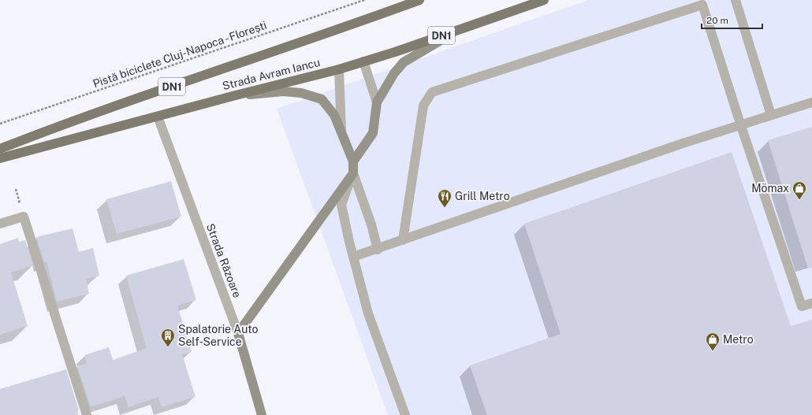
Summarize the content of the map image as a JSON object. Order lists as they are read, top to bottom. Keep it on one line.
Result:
{"streets":{"main road":["DN1","Strada Avram Iancu"],"street":["Strada Răzoare"],"path":["Pistă biciclete Cluj-Napoca - Florești"]},"crossings":[["Strada Avram Iancu","Strada Răzoare"]],"places":{"shop":["Mömax","Metro"],"restaurant":["Grill Metro"],"building":["Spalatorie Auto Self-Service"]},"scale_bar":"20 m"}
